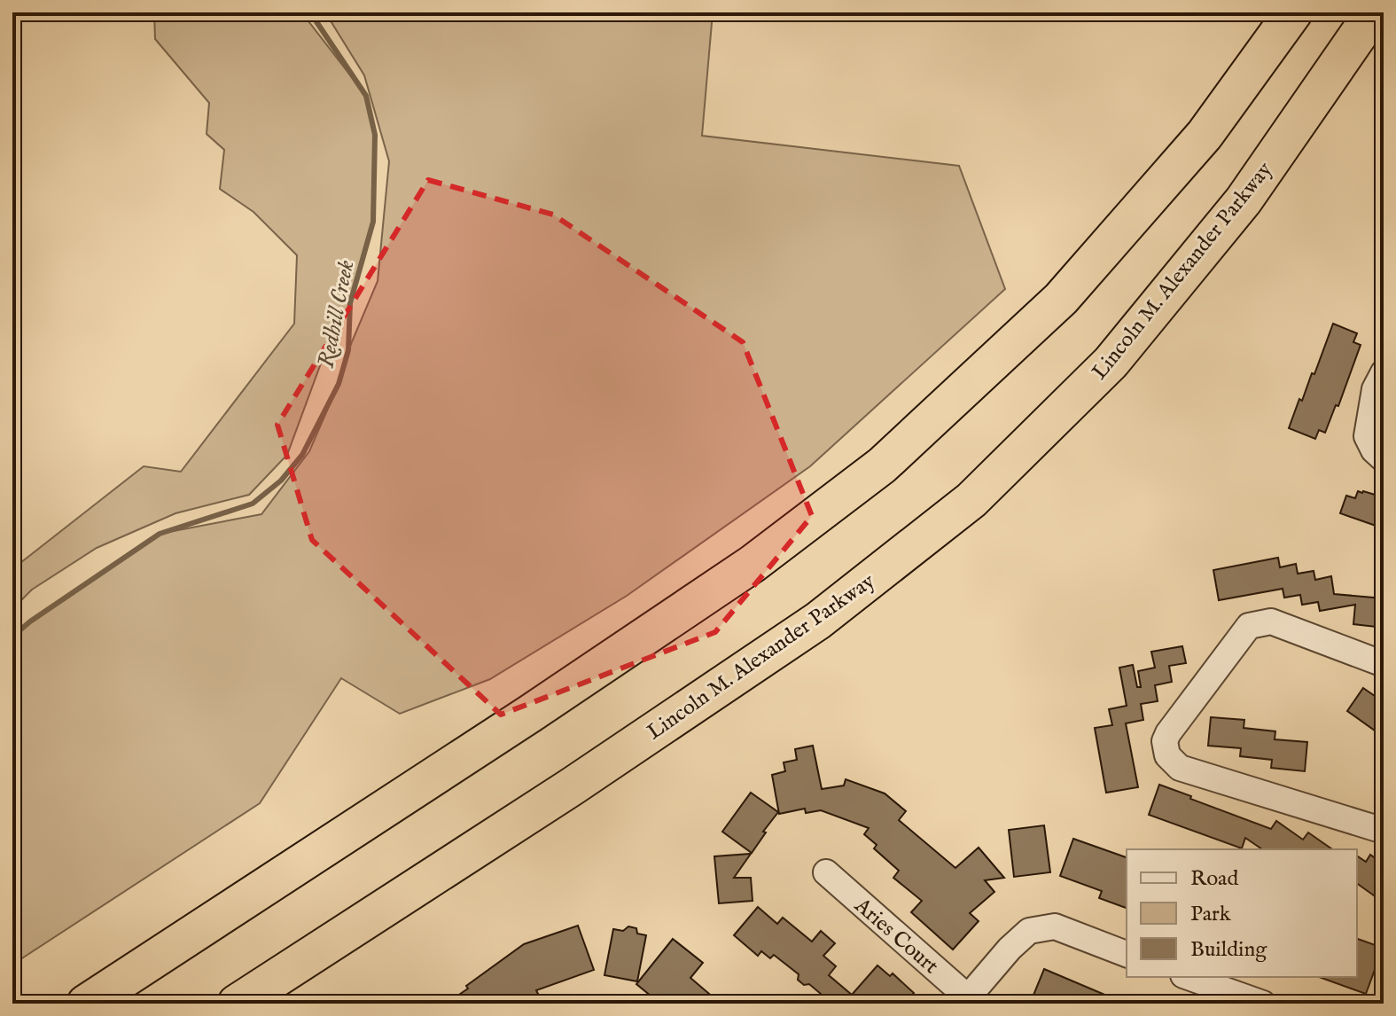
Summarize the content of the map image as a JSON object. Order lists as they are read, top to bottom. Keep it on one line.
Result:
{"streets":{"highway":["Lincoln M. Alexander Parkway"],"street":["Aries Court"]},"water":["Redhill Creek"],"legend":["Road","Park","Building"]}
